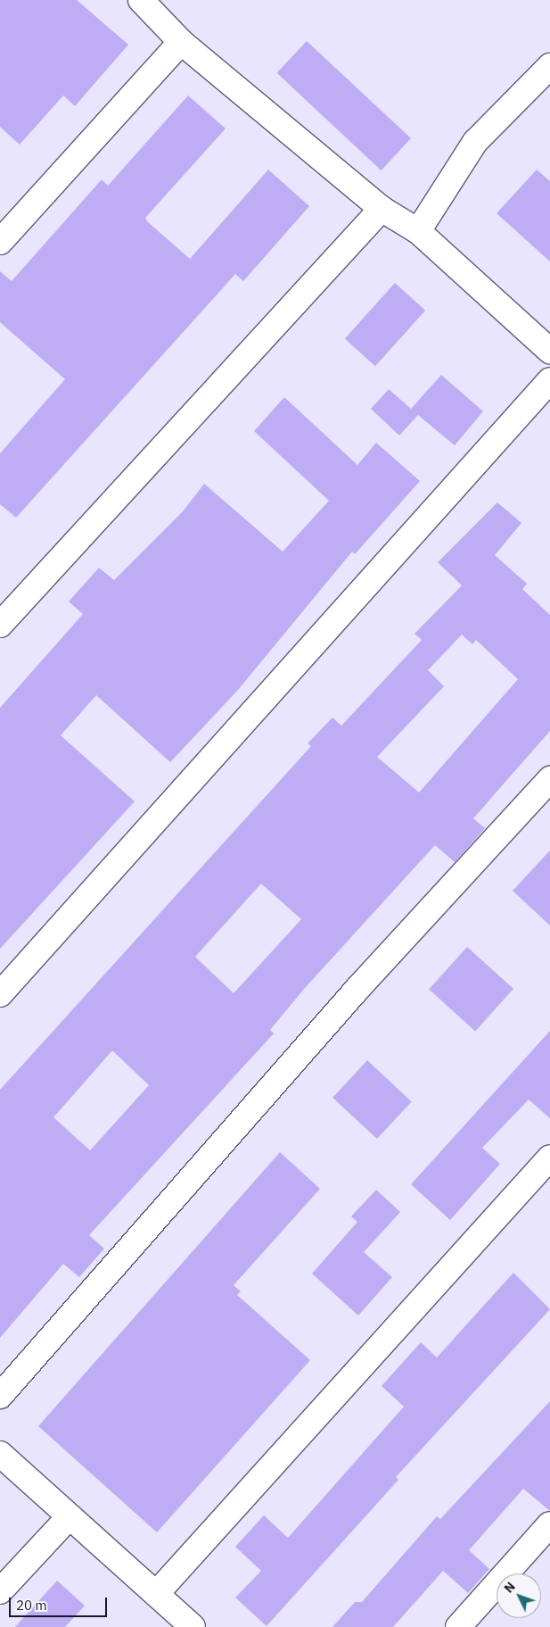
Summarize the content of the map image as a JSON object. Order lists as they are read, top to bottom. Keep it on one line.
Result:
{"scale_bar":"20 m","north":"top left"}
